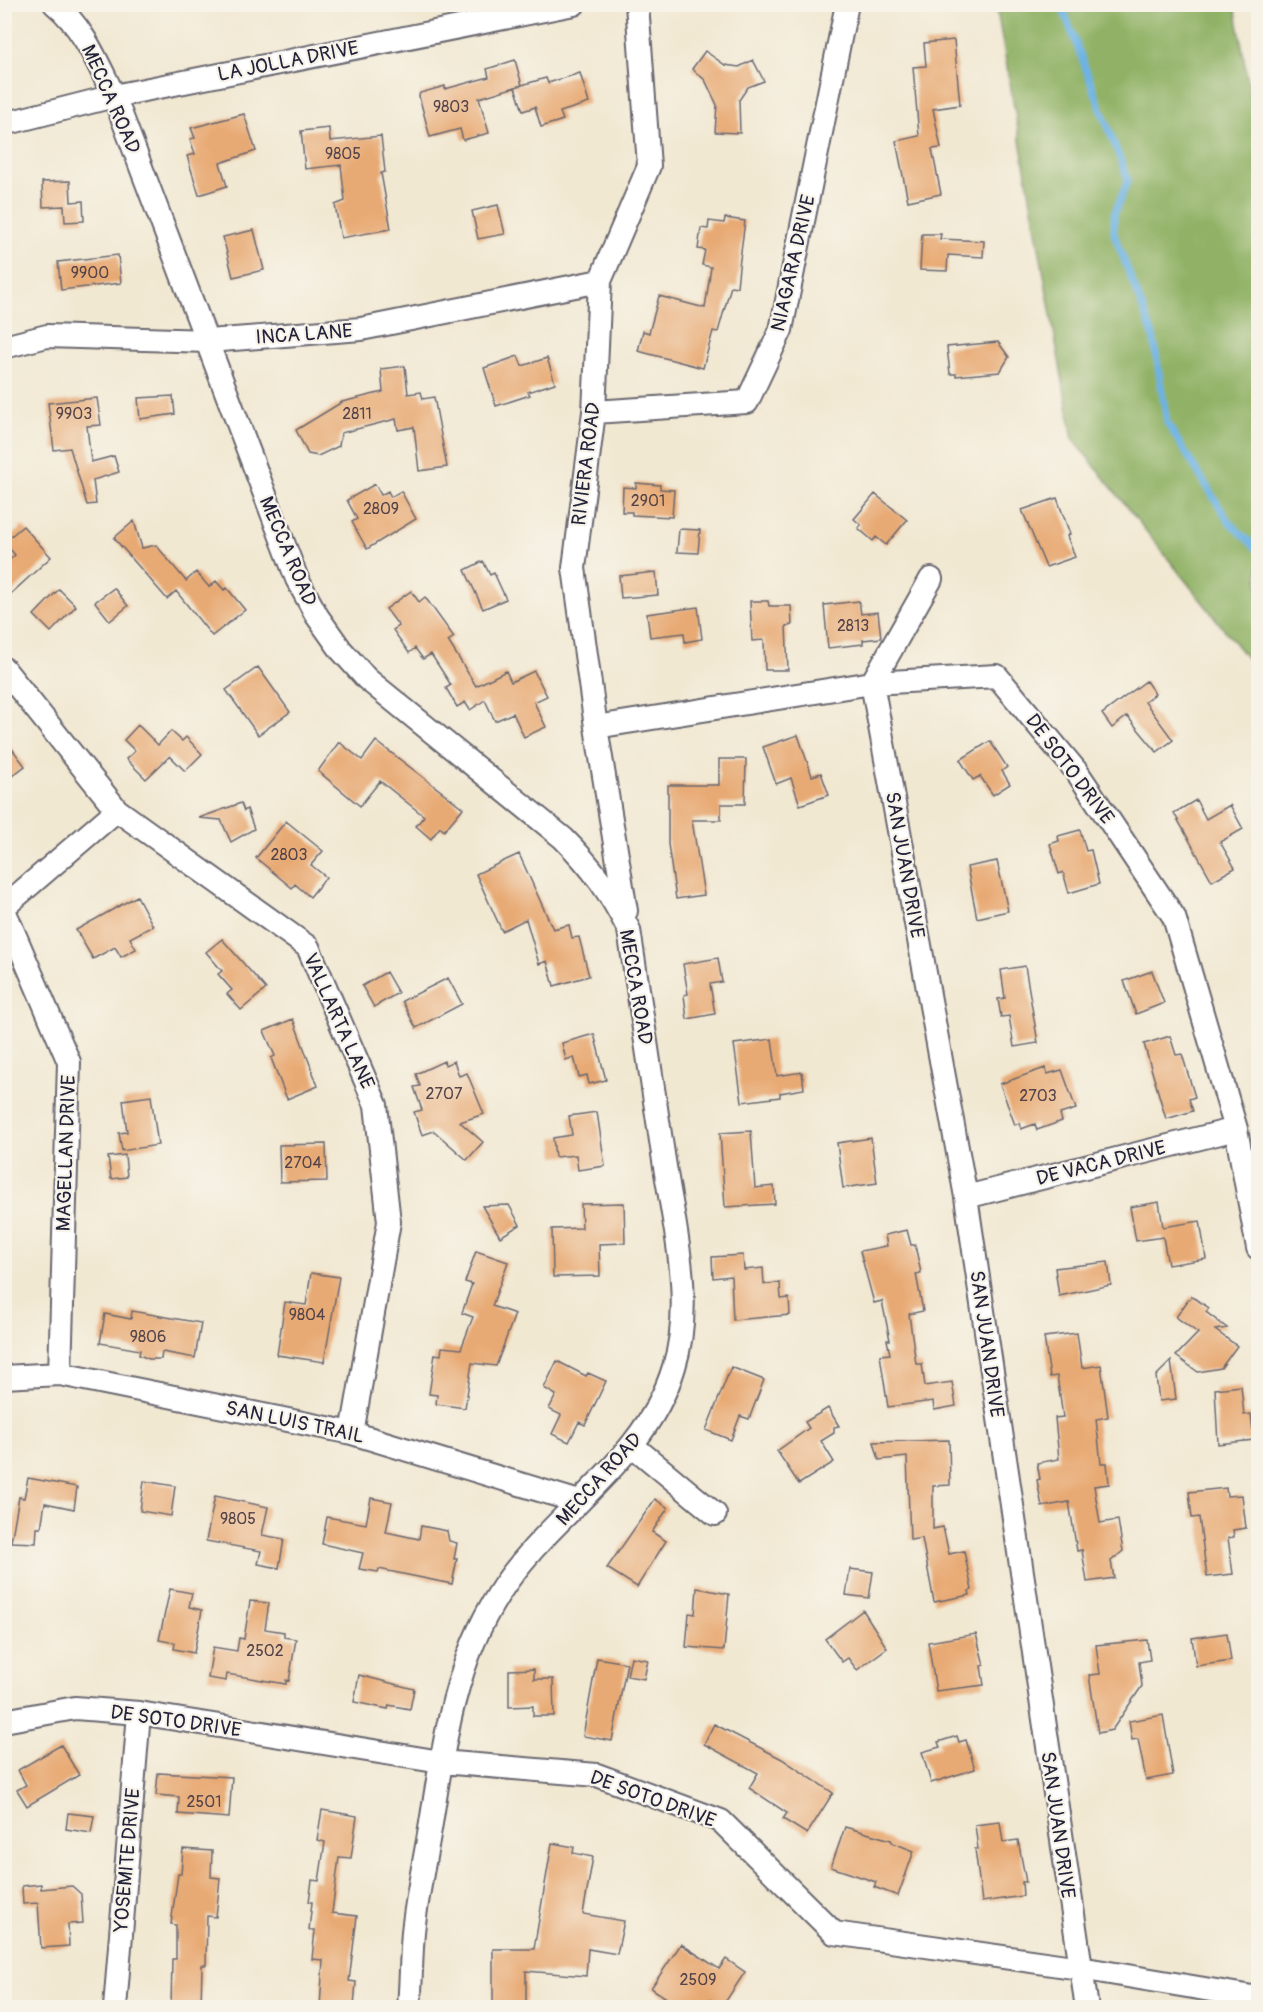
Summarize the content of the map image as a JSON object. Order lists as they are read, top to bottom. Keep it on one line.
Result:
{"streets":{"street":["LA JOLLA DRIVE","MECCA ROAD","NIAGARA DRIVE","INCA LANE","RIVIERA ROAD","DE SOTO DRIVE","SAN JUAN DRIVE","VALLARTA LANE","MAGELLAN DRIVE","DE VACA DRIVE","SAN LUIS TRAIL","YOSEMITE DRIVE"]},"crossings":[["LA JOLLA DRIVE","MECCA ROAD"],["MECCA ROAD","INCA LANE"],["MECCA ROAD","RIVIERA ROAD"],["MECCA ROAD","DE SOTO DRIVE"],["MECCA ROAD","SAN LUIS TRAIL"],["NIAGARA DRIVE","RIVIERA ROAD"],["INCA LANE","RIVIERA ROAD"],["RIVIERA ROAD","DE SOTO DRIVE"],["DE SOTO DRIVE","SAN JUAN DRIVE"],["DE SOTO DRIVE","DE VACA DRIVE"],["DE SOTO DRIVE","YOSEMITE DRIVE"],["SAN JUAN DRIVE","DE VACA DRIVE"],["VALLARTA LANE","SAN LUIS TRAIL"],["MAGELLAN DRIVE","SAN LUIS TRAIL"]],"house_numbers":["9803","9805","9900","9903","2811","2901","2809","2813","2803","2707","2703","2704","9804","9806","9805","2502","2501","2509"]}
